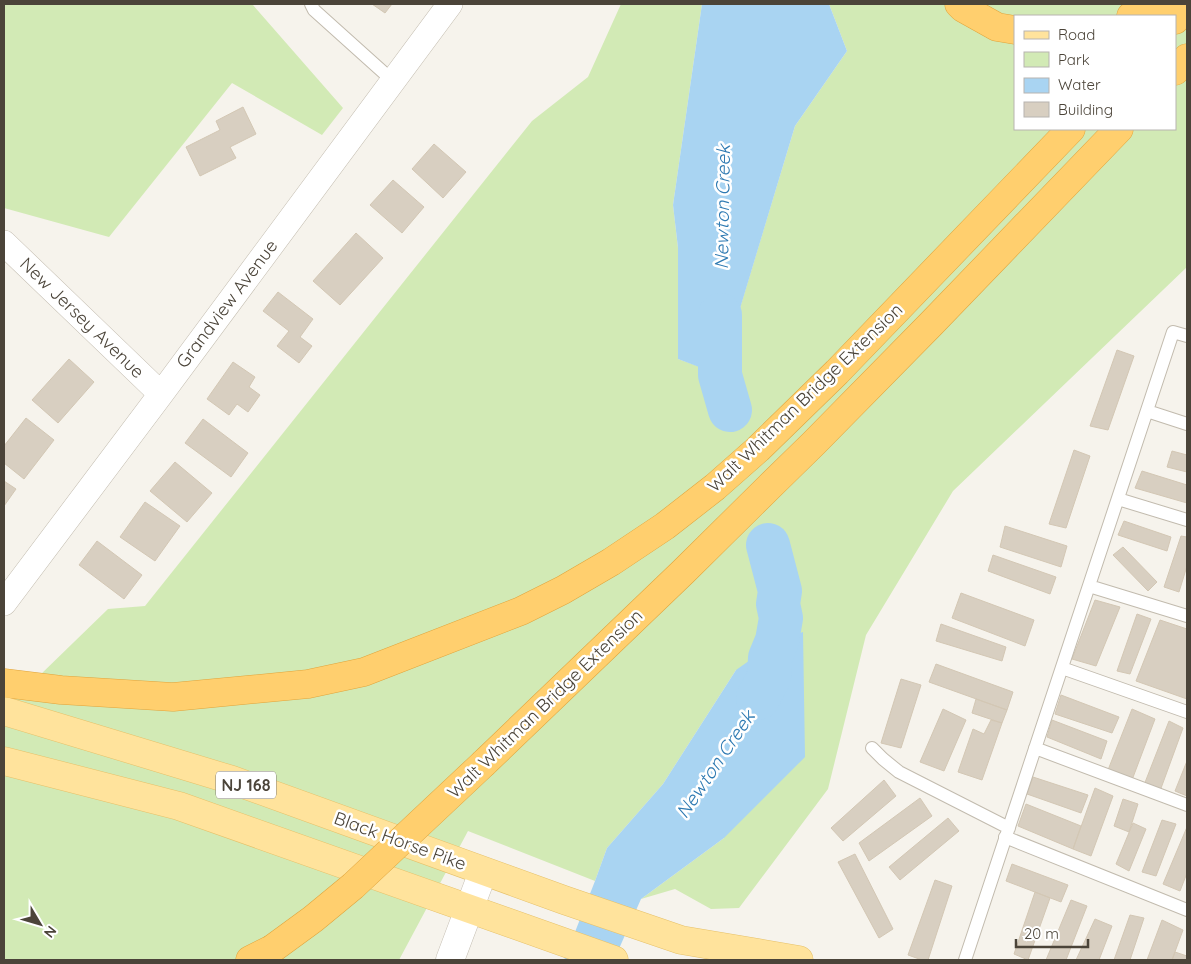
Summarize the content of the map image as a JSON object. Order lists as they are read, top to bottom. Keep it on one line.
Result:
{"streets":{"highway":["Walt Whitman Bridge Extension"],"main road":["NJ 168","Black Horse Pike"],"street":["Grandview Avenue","New Jersey Avenue"]},"crossings":[["Grandview Avenue","New Jersey Avenue"]],"water":["Newton Creek"],"legend":["Road","Park","Water","Building"],"scale_bar":"20 m","north":"bottom right"}
